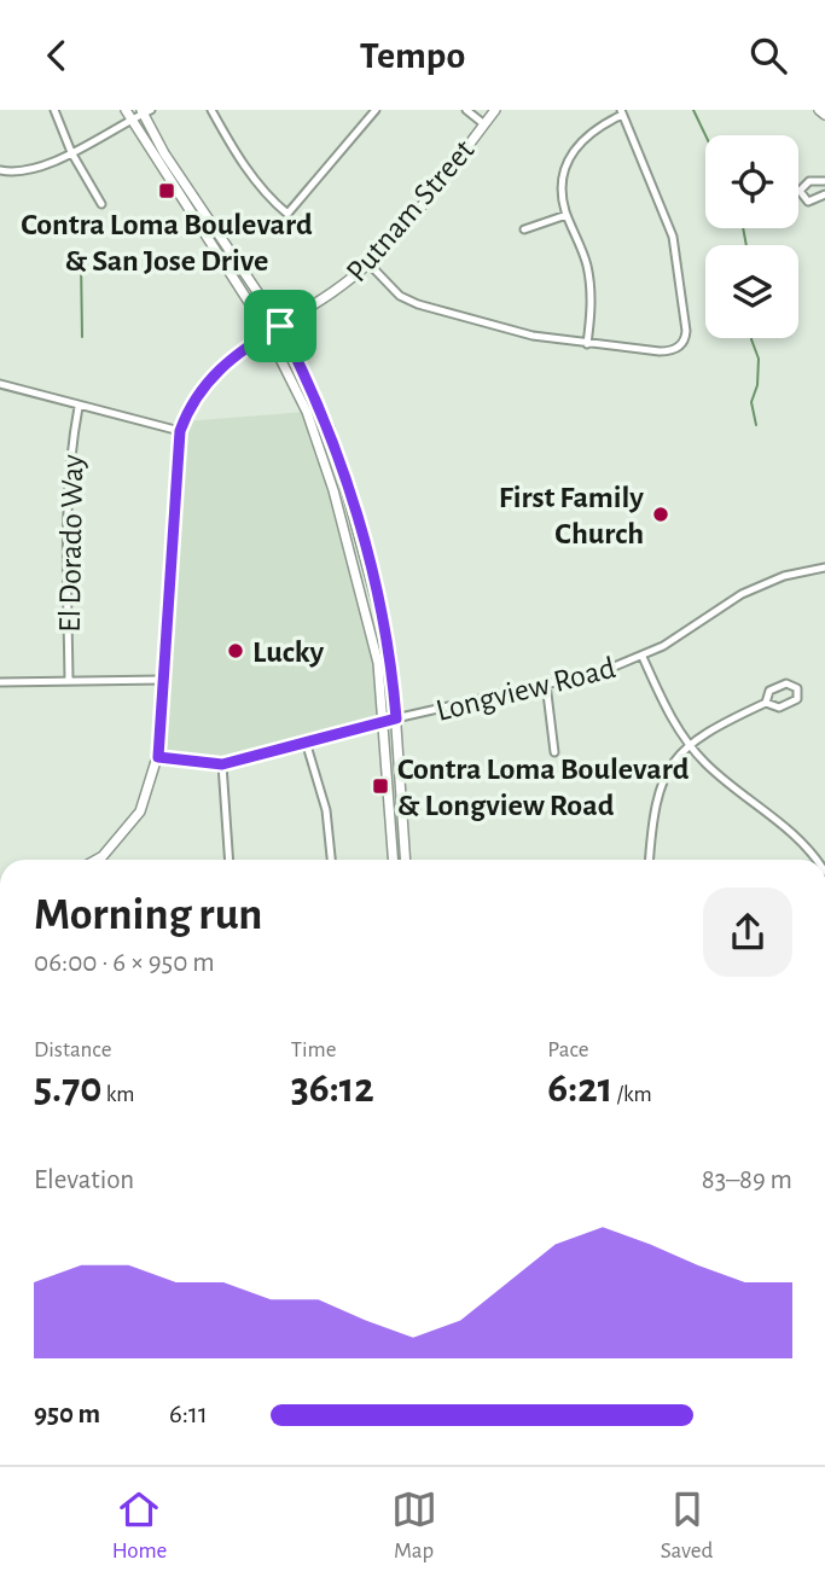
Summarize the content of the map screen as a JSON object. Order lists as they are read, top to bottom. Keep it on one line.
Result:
{"streets":{"main road":["Putnam Street"],"street":["El Dorado Way","Longview Road"]},"crossings":[["Putnam Street","Longview Road"]],"places":{"transit":["Contra Loma Boulevard & San Jose Drive","Contra Loma Boulevard & Longview Road"],"other":["First Family Church","Lucky"]},"page":{"header":"Tempo","heading":["Morning run","06:00 · 6 × 950 m"],"stats":[["Distance","5.70 km"],["Time","36:12"],["Pace","6:21 /km"]],"chart":["Elevation","83–89 m"],"list":[{"name":"950 m","note":"6:11"}],"tabs":["Home","Map","Saved"]}}
